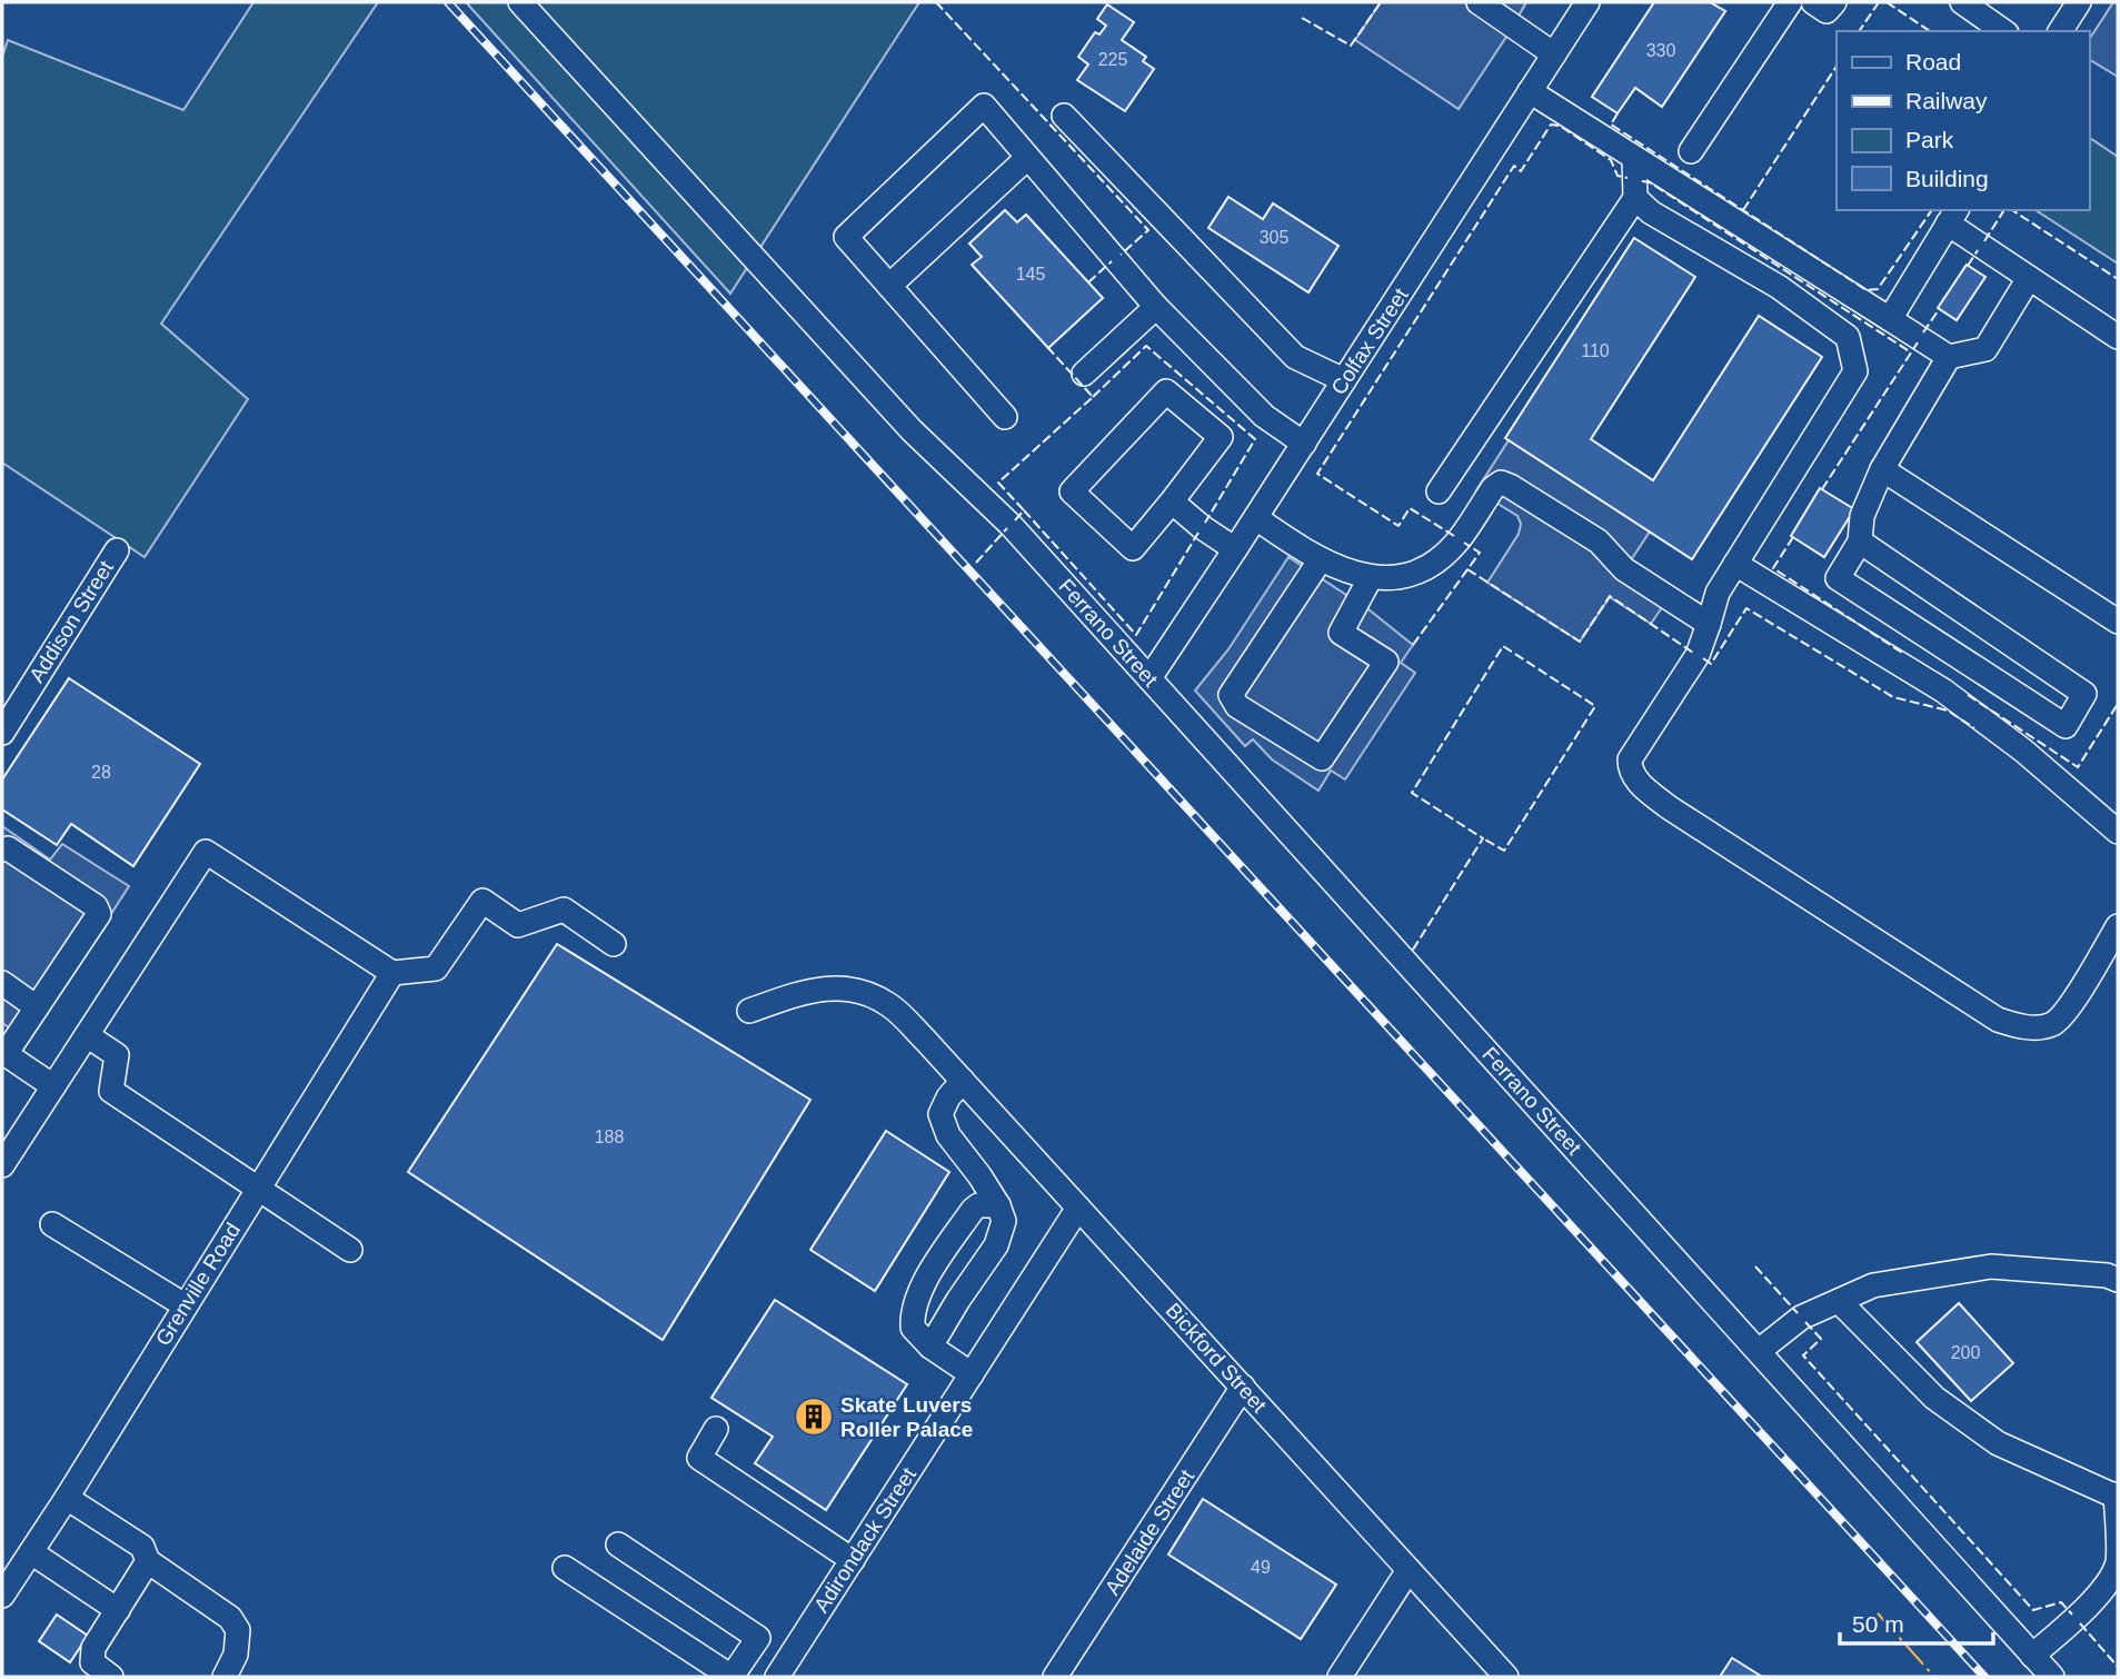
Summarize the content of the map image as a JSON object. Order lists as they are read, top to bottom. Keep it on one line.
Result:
{"streets":{"street":["Colfax Street","Addison Street","Ferrano Street","Grenville Road","Bickford Street","Adelaide Street","Adirondack Street"]},"crossings":[["Colfax Street","Ferrano Street"],["Bickford Street","Adelaide Street"],["Bickford Street","Adirondack Street"]],"places":{"building":["Skate Luvers Roller Palace"]},"house_numbers":["330","225","305","145","110","28","188","200","49"],"legend":["Road","Railway","Park","Building"],"scale_bar":"50 m"}
